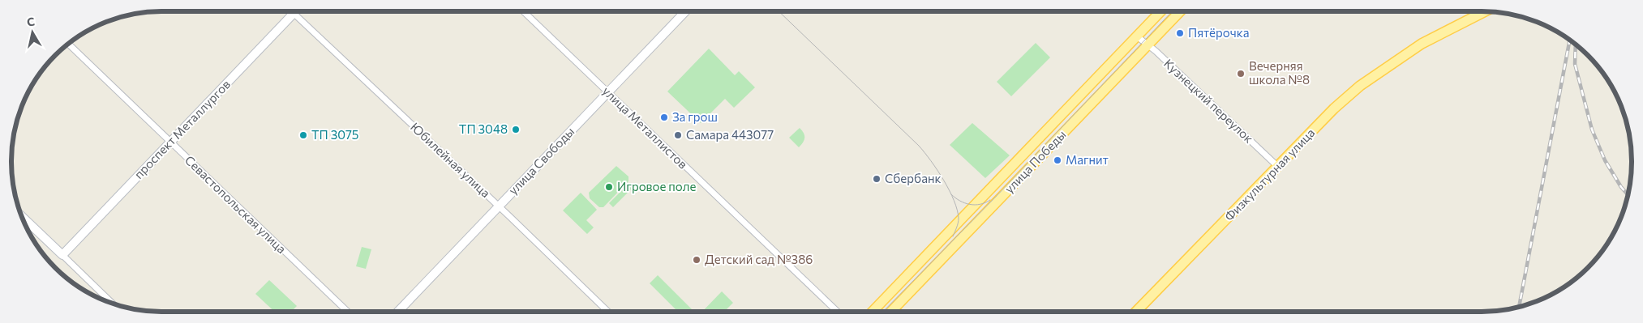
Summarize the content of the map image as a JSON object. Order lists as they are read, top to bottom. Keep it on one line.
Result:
{"streets":{"main road":["улица Победы","Физкультурная улица"],"street":["Кузнецкий переулок","улица Металлистов","проспект Металлургов","Юбилейная улица","улица Свободы","Севастопольская улица"]},"crossings":[["Кузнецкий переулок","улица Победы"],["Кузнецкий переулок","Физкультурная улица"],["улица Металлистов","улица Свободы"],["проспект Металлургов","Юбилейная улица"],["проспект Металлургов","Севастопольская улица"],["Юбилейная улица","улица Свободы"]],"places":["Пятёрочка","Вечерняя школа №8","За грош","ТП 3048","ТП 3075","Самара 443077","Магнит","Сбербанк","Игровое поле","Детский сад №386"],"north":"top"}
